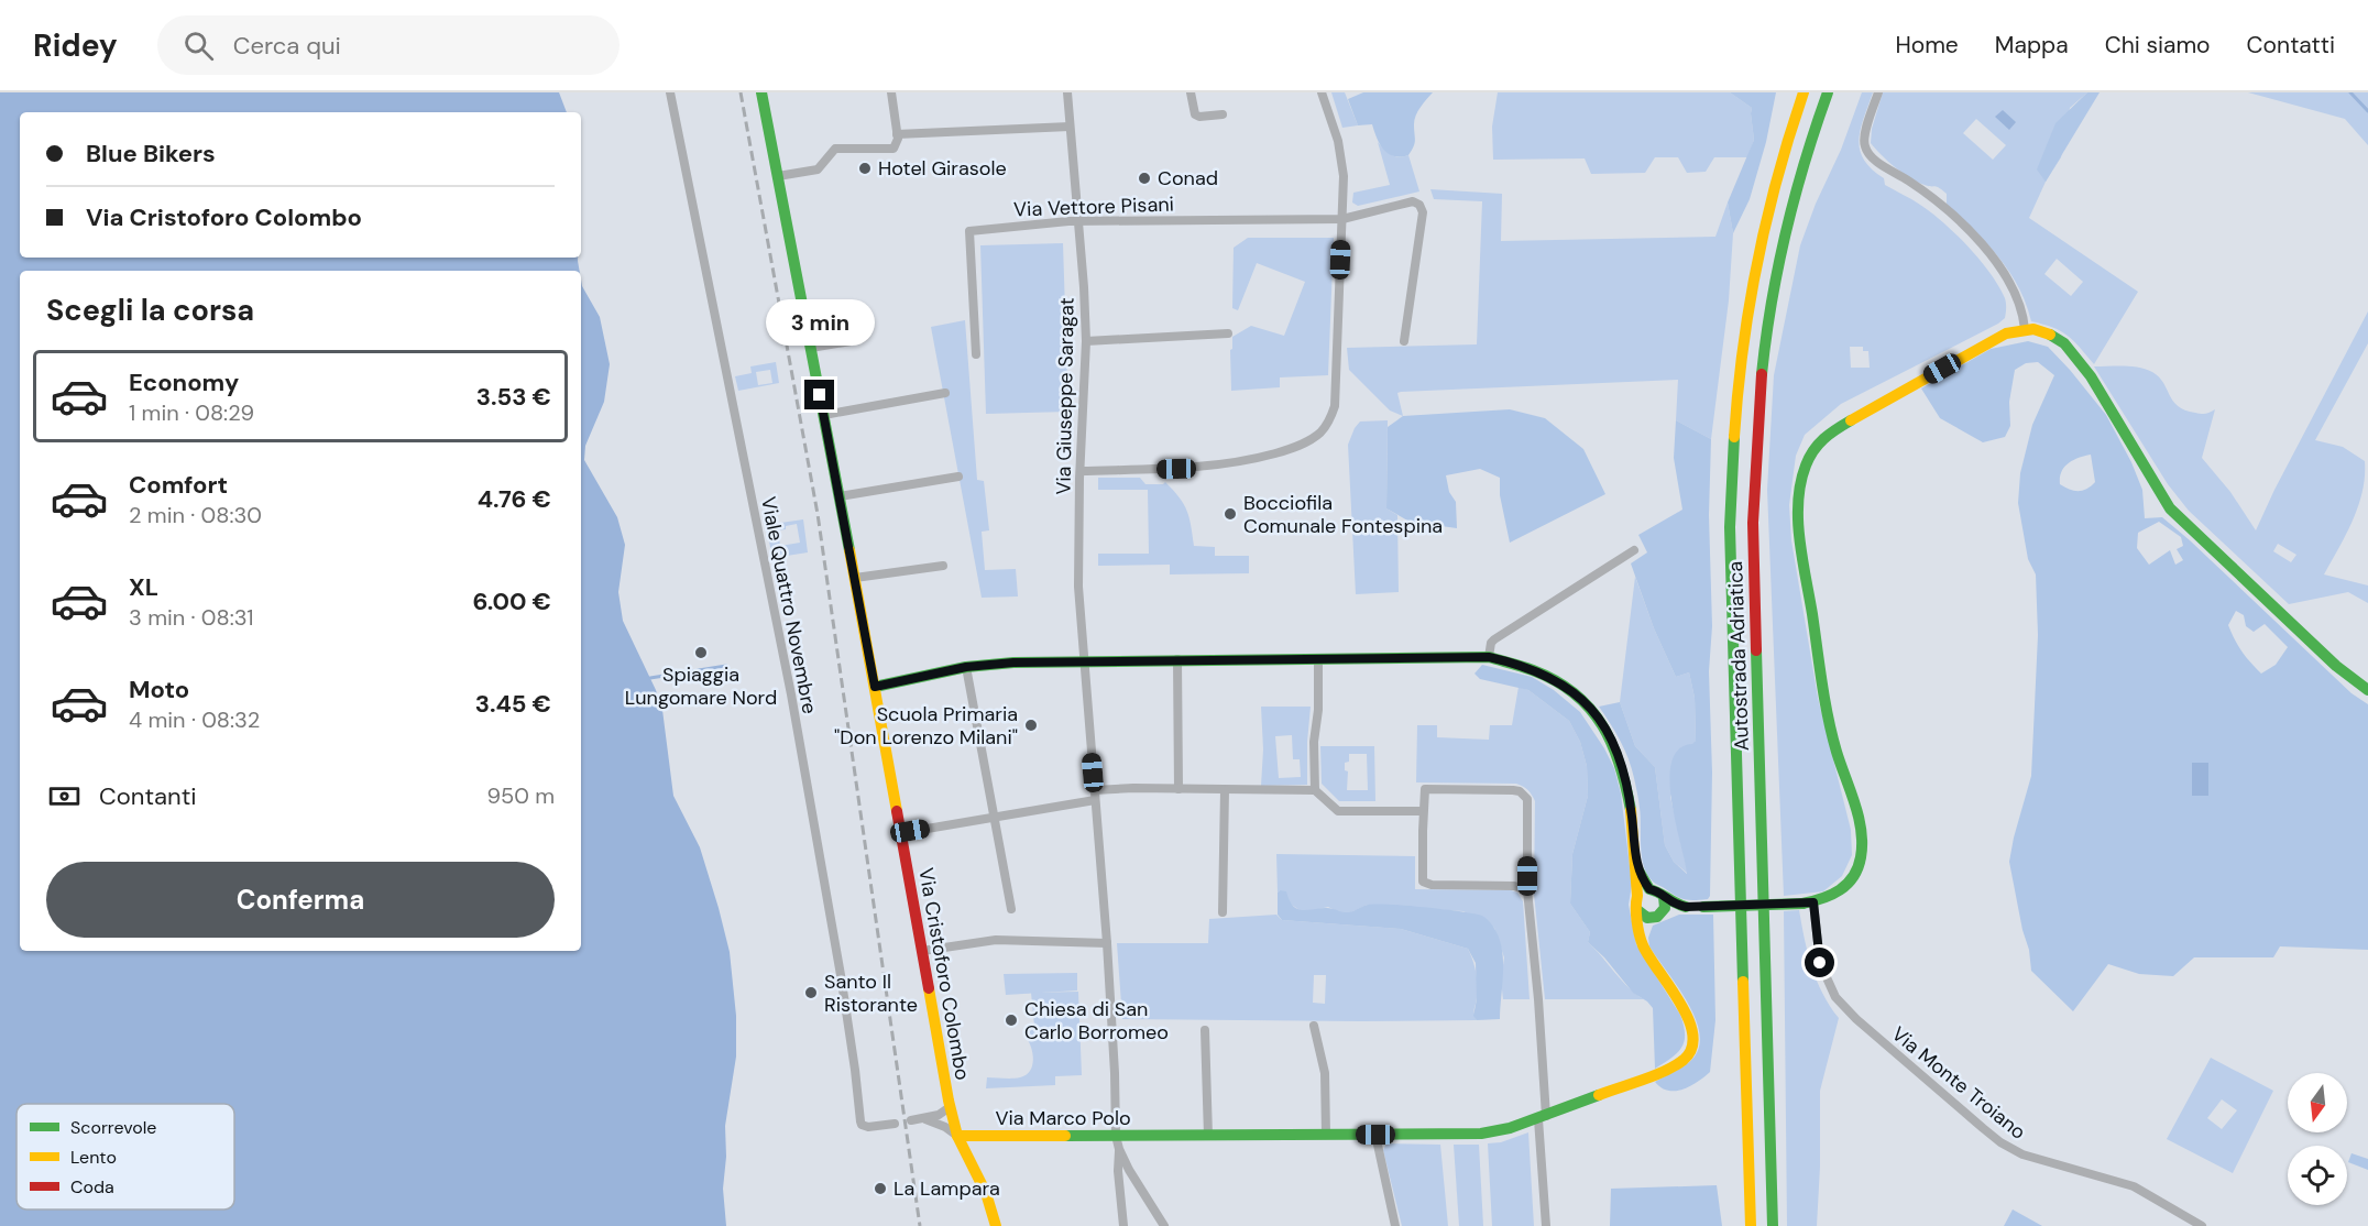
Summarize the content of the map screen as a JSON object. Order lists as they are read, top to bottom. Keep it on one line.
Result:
{"streets":{"main road":["Autostrada Adriatica","Via Cristoforo Colombo","Via Marco Polo"],"street":["Via Vettore Pisani","Via Giuseppe Saragat","Viale Quattro Novembre","Via Monte Troiano"]},"crossings":[["Via Vettore Pisani","Via Giuseppe Saragat"],["Via Giuseppe Saragat","Via Marco Polo"],["Via Cristoforo Colombo","Via Marco Polo"]],"places":["Hotel Girasole","Conad","Bocciofila Comunale Fontespina","Spiaggia Lungomare Nord","Scuola Primaria \"Don Lorenzo Milani\"","Santo Il Ristorante","Chiesa di San Carlo Borromeo","La Lampara"],"legend":["Scorrevole","Lento","Coda"],"north":"bottom","page":{"header":"Ridey","search":"Cerca qui","nav":["Home","Mappa","Chi siamo","Contatti"],"banner":["Blue Bikers","Via Cristoforo Colombo"],"heading":"Scegli la corsa","bubble":"3 min","list":[{"name":"Economy","note":"1 min · 08:29","value":"3.53 €"},{"name":"Comfort","note":"2 min · 08:30","value":"4.76 €"},{"name":"XL","note":"3 min · 08:31","value":"6.00 €"},{"name":"Moto","note":"4 min · 08:32","value":"3.45 €"}],"pay":["Contanti","950 m"],"buttons":"Conferma"}}
